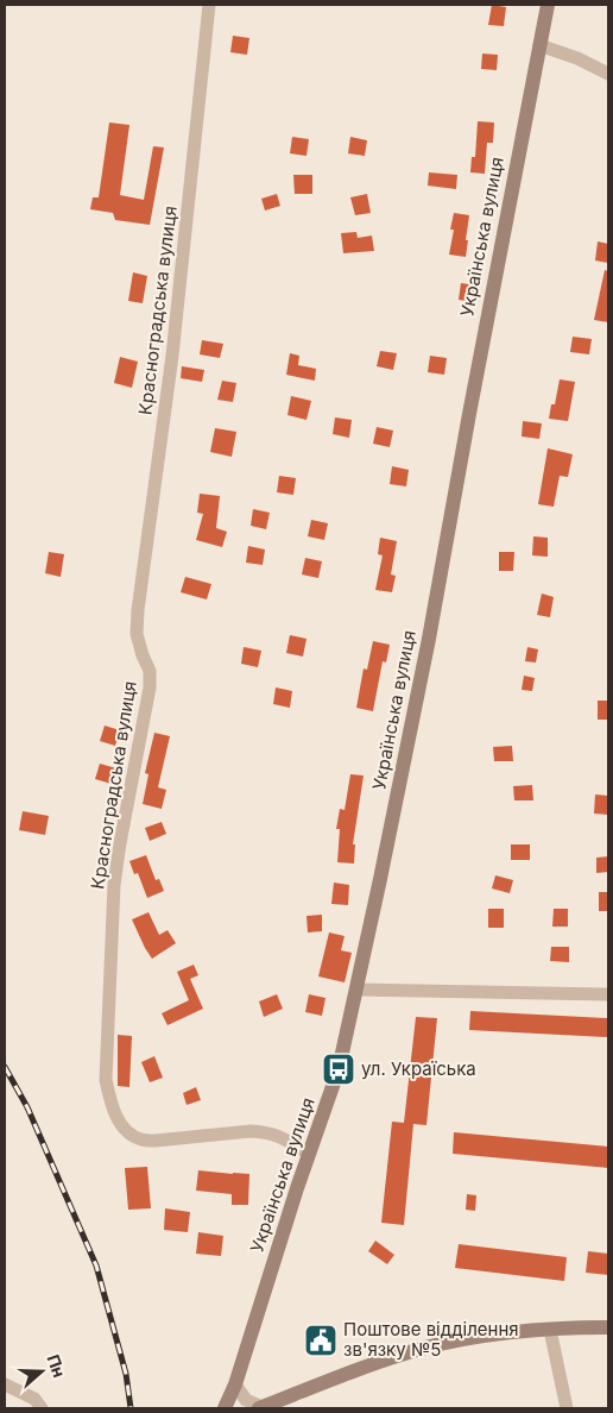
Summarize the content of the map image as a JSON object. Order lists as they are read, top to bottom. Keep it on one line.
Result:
{"streets":{"street":["Українська вулиця","Красноградська вулиця"]},"crossings":[["Українська вулиця","Красноградська вулиця"]],"places":{"bus stop":["ул. Україська"],"public building":["Поштове відділення зв'язку №5"]},"north":"right"}
